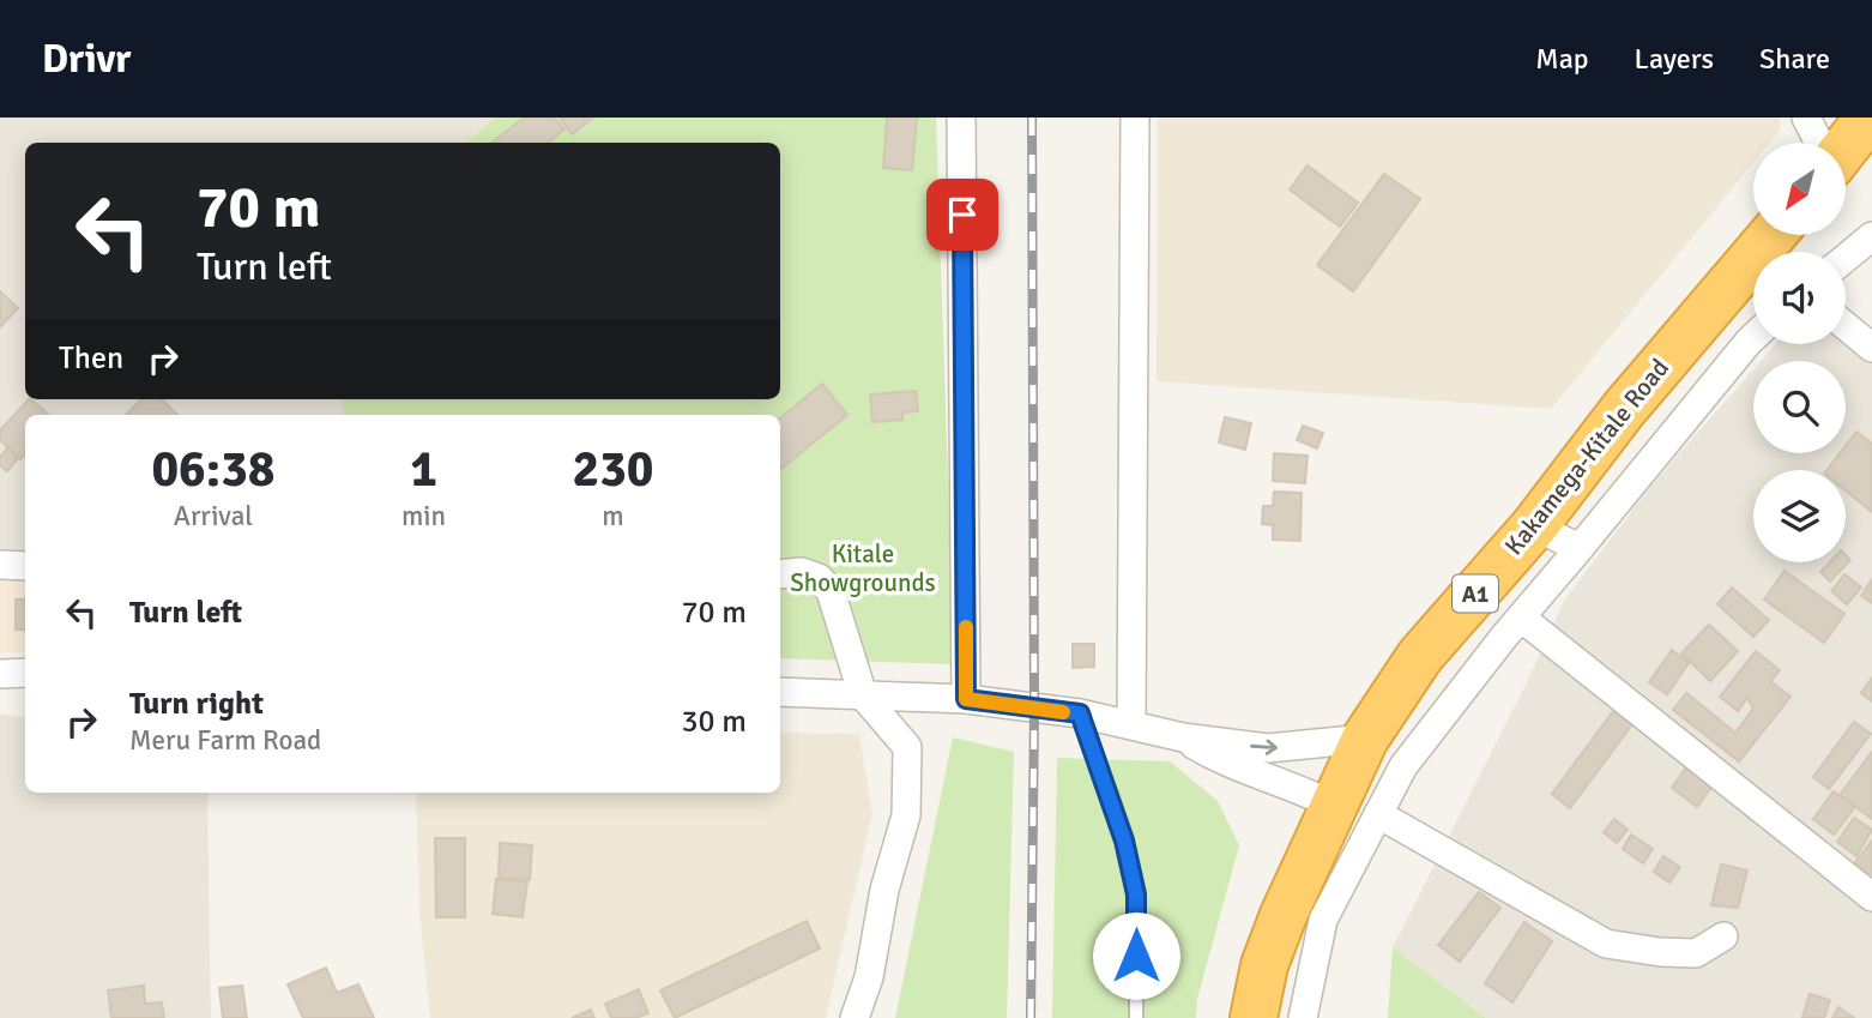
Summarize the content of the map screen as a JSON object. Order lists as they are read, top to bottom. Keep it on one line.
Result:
{"streets":{"highway":["Kakamega-Kitale Road","A1"]},"parks":["Kitale Showgrounds"],"north":"bottom left","page":{"header":"Drivr","nav":["Map","Layers","Share"],"turn":["70 m","Turn left"],"then":"Then","eta":["06:38","Arrival","1","min","230","m"],"list":[{"name":"Turn left","value":"70 m"},{"name":"Turn right","note":"Meru Farm Road","value":"30 m"}]}}
